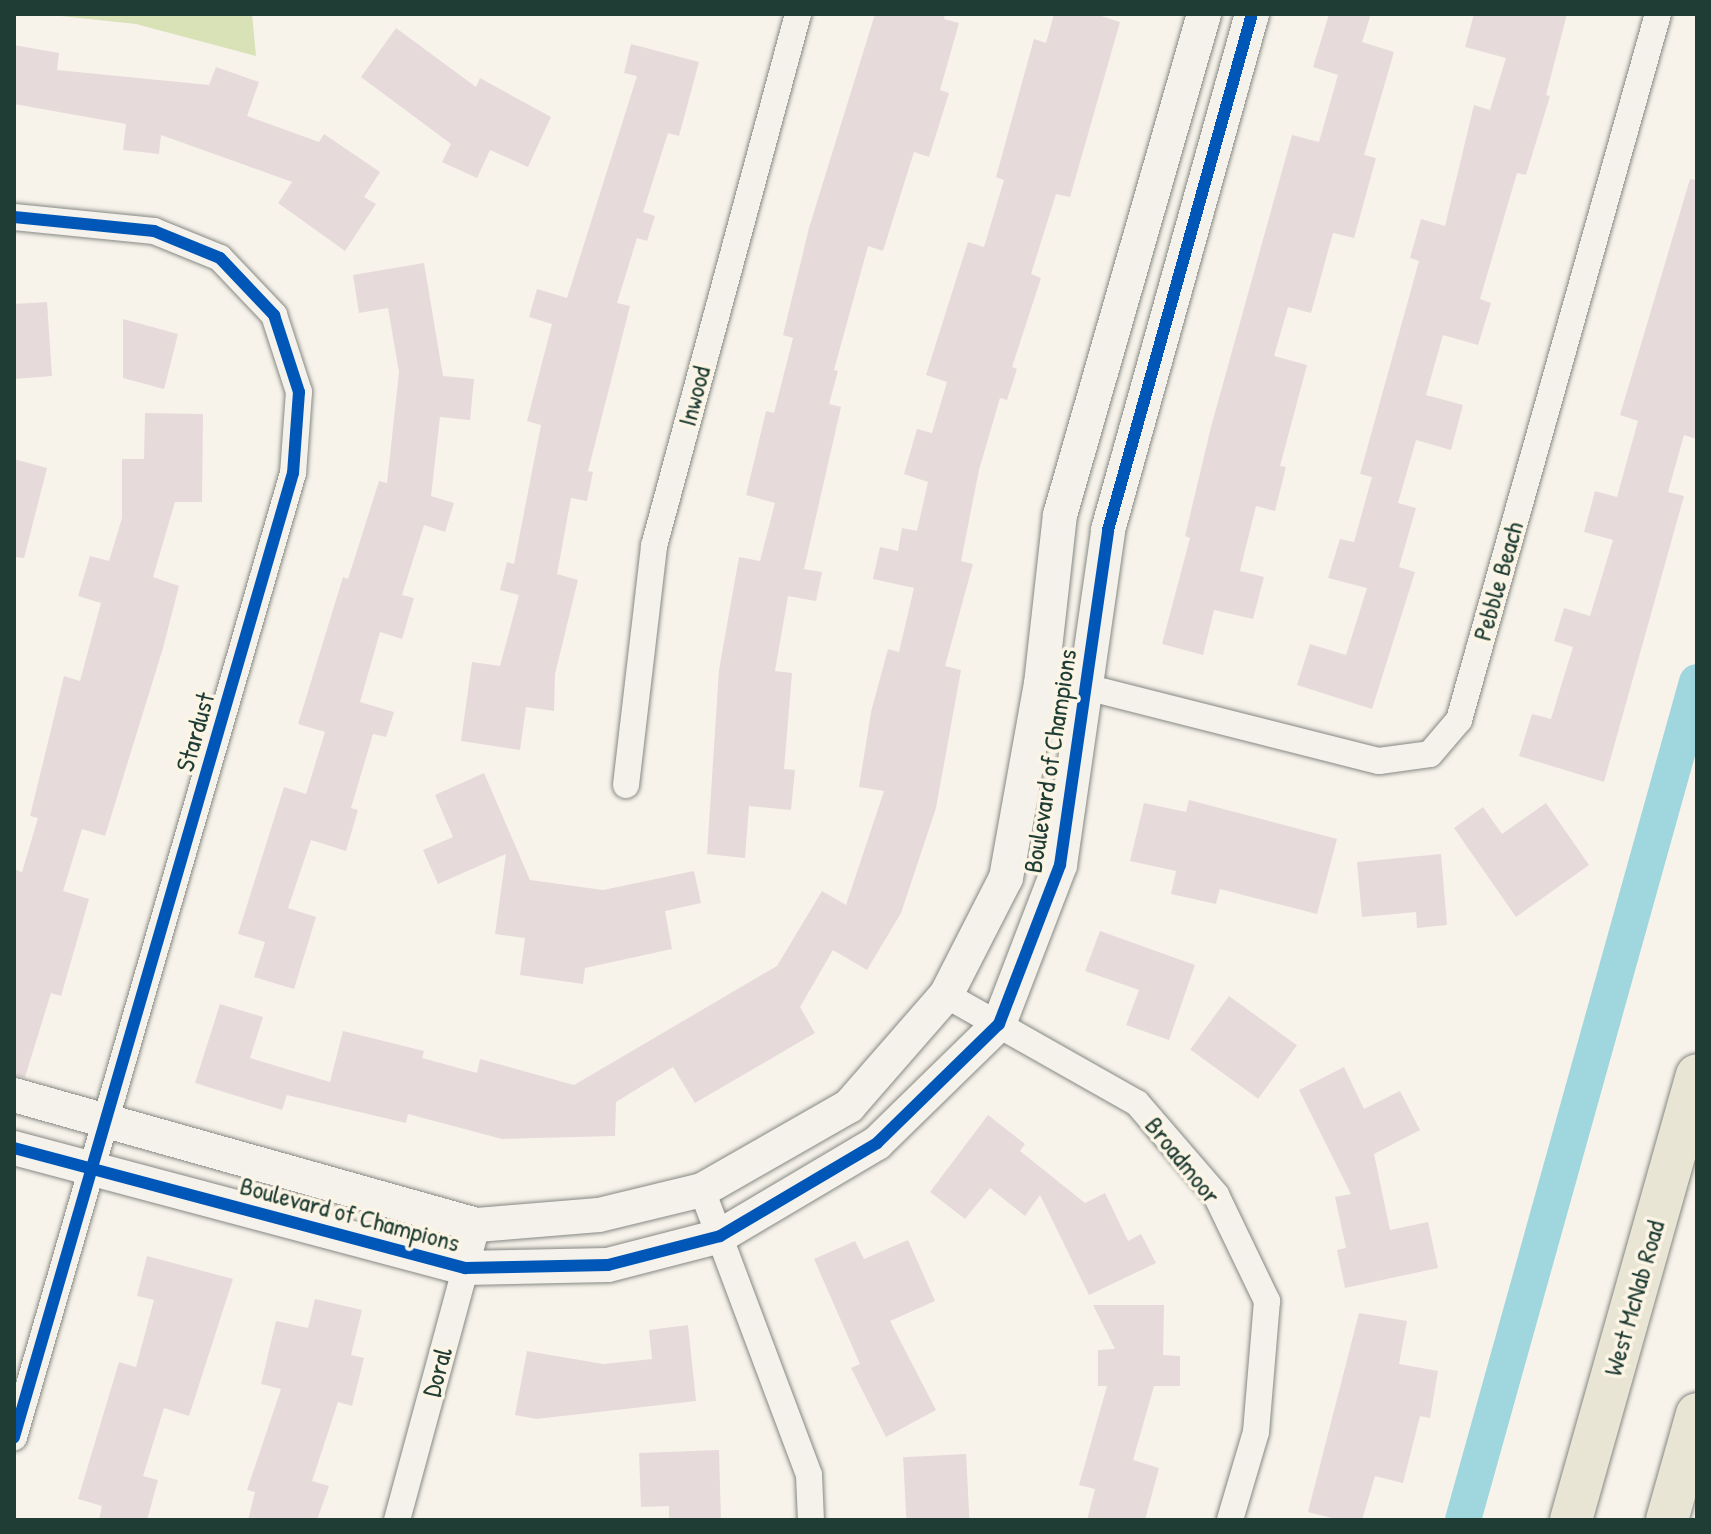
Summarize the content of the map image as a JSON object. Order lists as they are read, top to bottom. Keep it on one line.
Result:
{"streets":{"main road":["West McNab Road"],"street":["Inwood","Pebble Beach","Stardust","Boulevard of Champions","Broadmoor","Doral"]},"crossings":[["Pebble Beach","Boulevard of Champions"],["Stardust","Boulevard of Champions"],["Boulevard of Champions","Broadmoor"],["Boulevard of Champions","Doral"]]}
